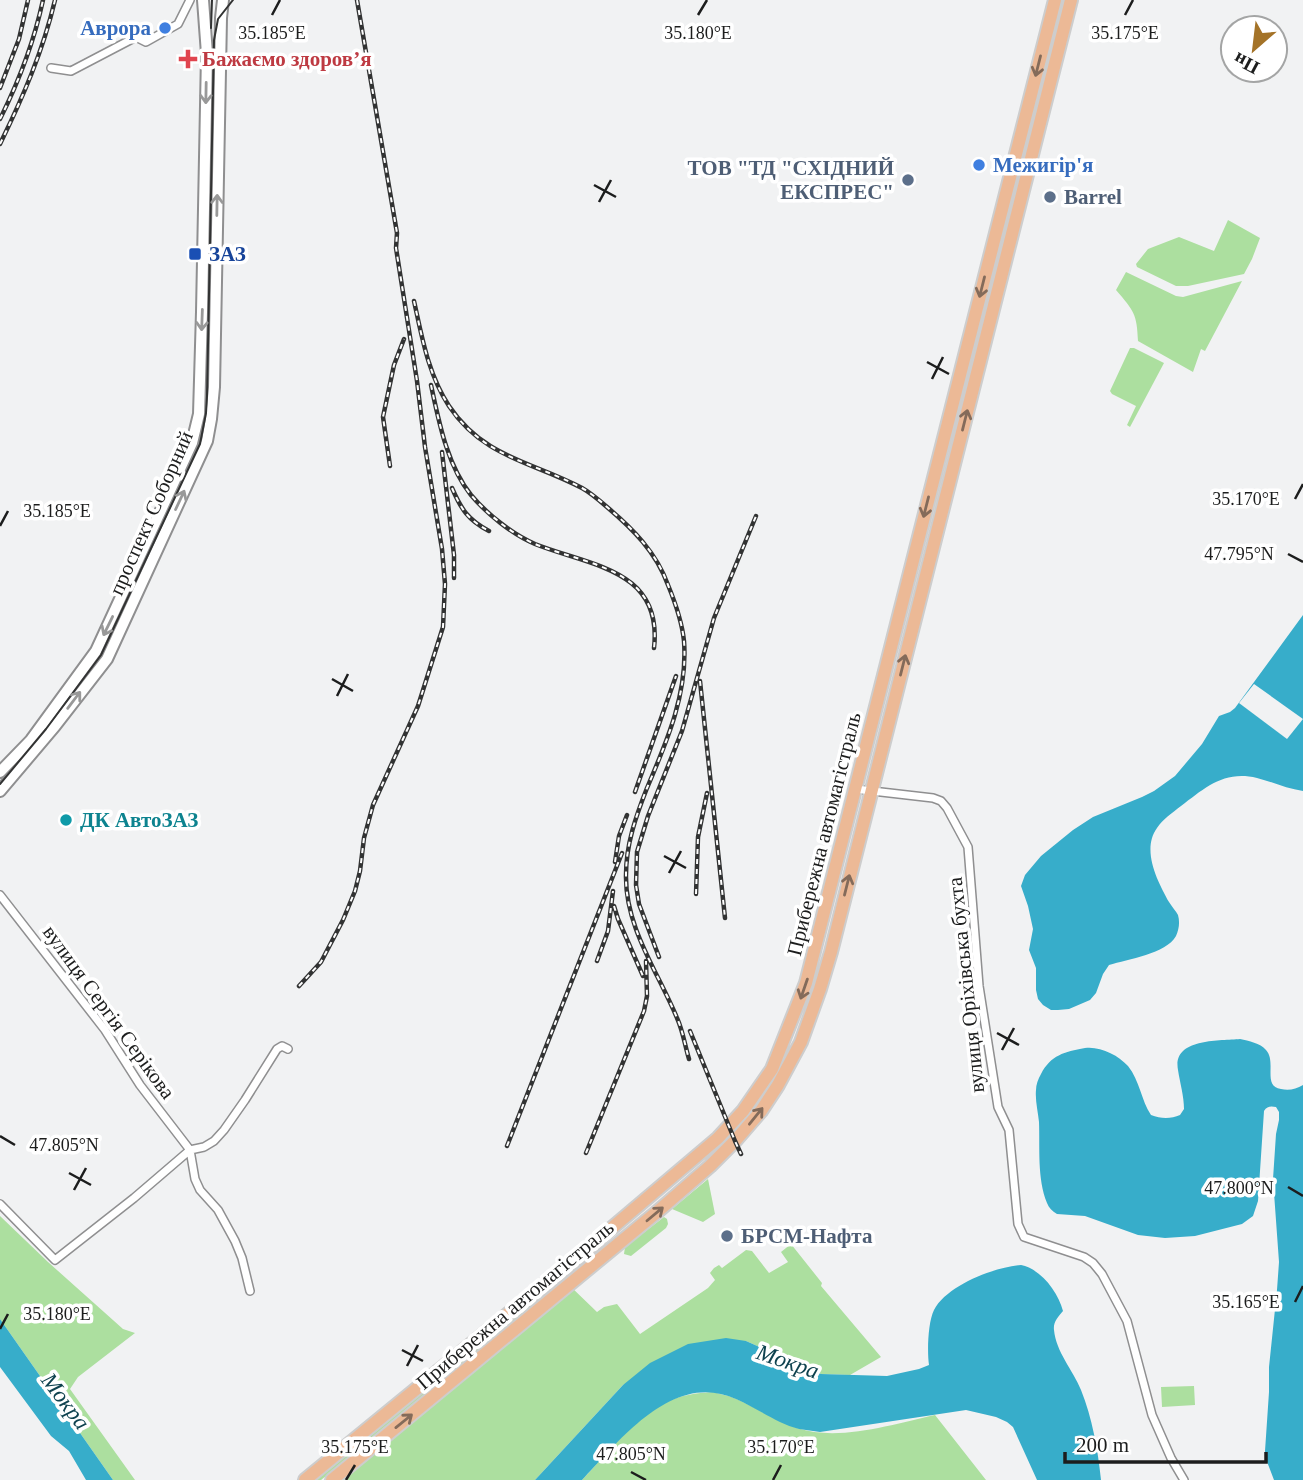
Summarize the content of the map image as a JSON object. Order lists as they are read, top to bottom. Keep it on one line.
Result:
{"streets":{"main road":["проспект Соборний","Прибережна автомагістраль"],"street":["вулиця Оріхівська бухта","вулиця Сергія Серікова"]},"crossings":[["Прибережна автомагістраль","вулиця Оріхівська бухта"]],"water":["Мокра"],"places":{"other":["Аврора","Межигір'я","ТОВ \"ТД \"СХІДНИЙ ЕКСПРЕС\"","Barrel","ДК АвтоЗАЗ","БРСМ-Нафта"],"health":["Бажаємо здоровʼя"],"transit":["ЗАЗ"]},"scale_bar":"200 m","north":"bottom left","coordinates":["35.185°E","35.180°E","35.175°E","35.170°E","47.795°N","47.805°N","47.800°N","35.165°E"]}
